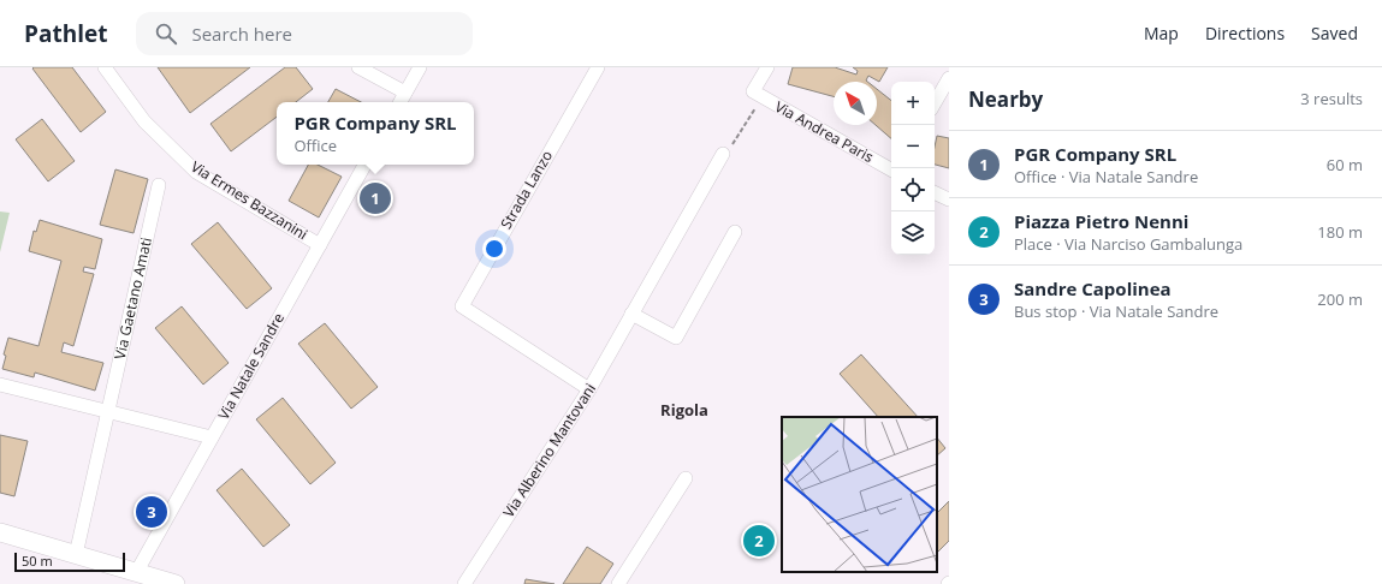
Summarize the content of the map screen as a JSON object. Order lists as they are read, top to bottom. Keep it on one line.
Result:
{"streets":{"street":["Via Andrea Paris","Strada Lanzo","Via Ermes Bazzanini","Via Gaetano Amati","Via Natale Sandre","Via Alberino Mantovani"]},"crossings":[["Strada Lanzo","Via Alberino Mantovani"],["Via Ermes Bazzanini","Via Natale Sandre"]],"districts":["Rigola"],"scale_bar":"50 m","north":"top left","page":{"header":"Pathlet","search":"Search here","nav":["Map","Directions","Saved"],"heading":["Nearby","3 results"],"map_buttons":["+","−"],"popup":["PGR Company SRL","Office"],"list":[{"mark":"1","name":"PGR Company SRL","note":"Office · Via Natale Sandre","value":"60 m"},{"mark":"2","name":"Piazza Pietro Nenni","note":"Place · Via Narciso Gambalunga","value":"180 m"},{"mark":"3","name":"Sandre Capolinea","note":"Bus stop · Via Natale Sandre","value":"200 m"}],"pins":["1","3","2"],"scale":"50 m"}}
